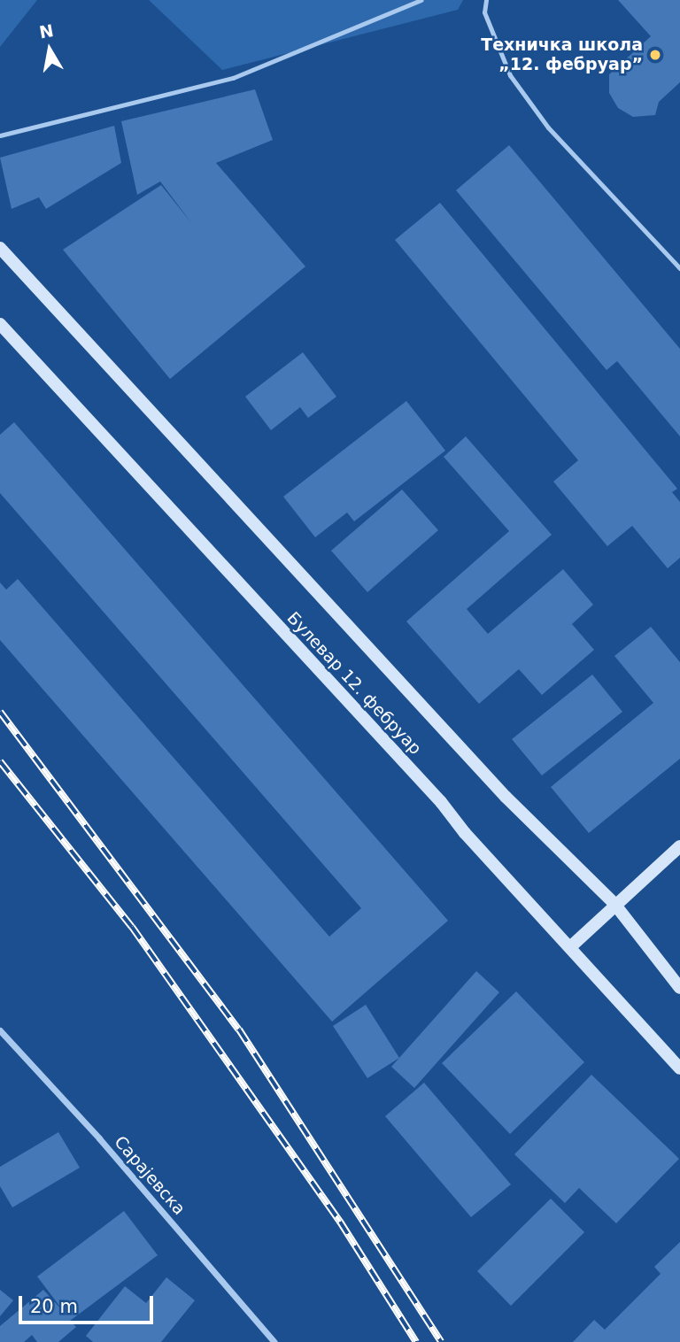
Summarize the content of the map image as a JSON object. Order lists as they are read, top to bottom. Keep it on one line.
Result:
{"streets":{"main road":["Булевар 12. фебруар"],"street":["Сарајевска"]},"places":["Техничка школа „12. фебруар”"],"scale_bar":"20 m","north":"top"}
